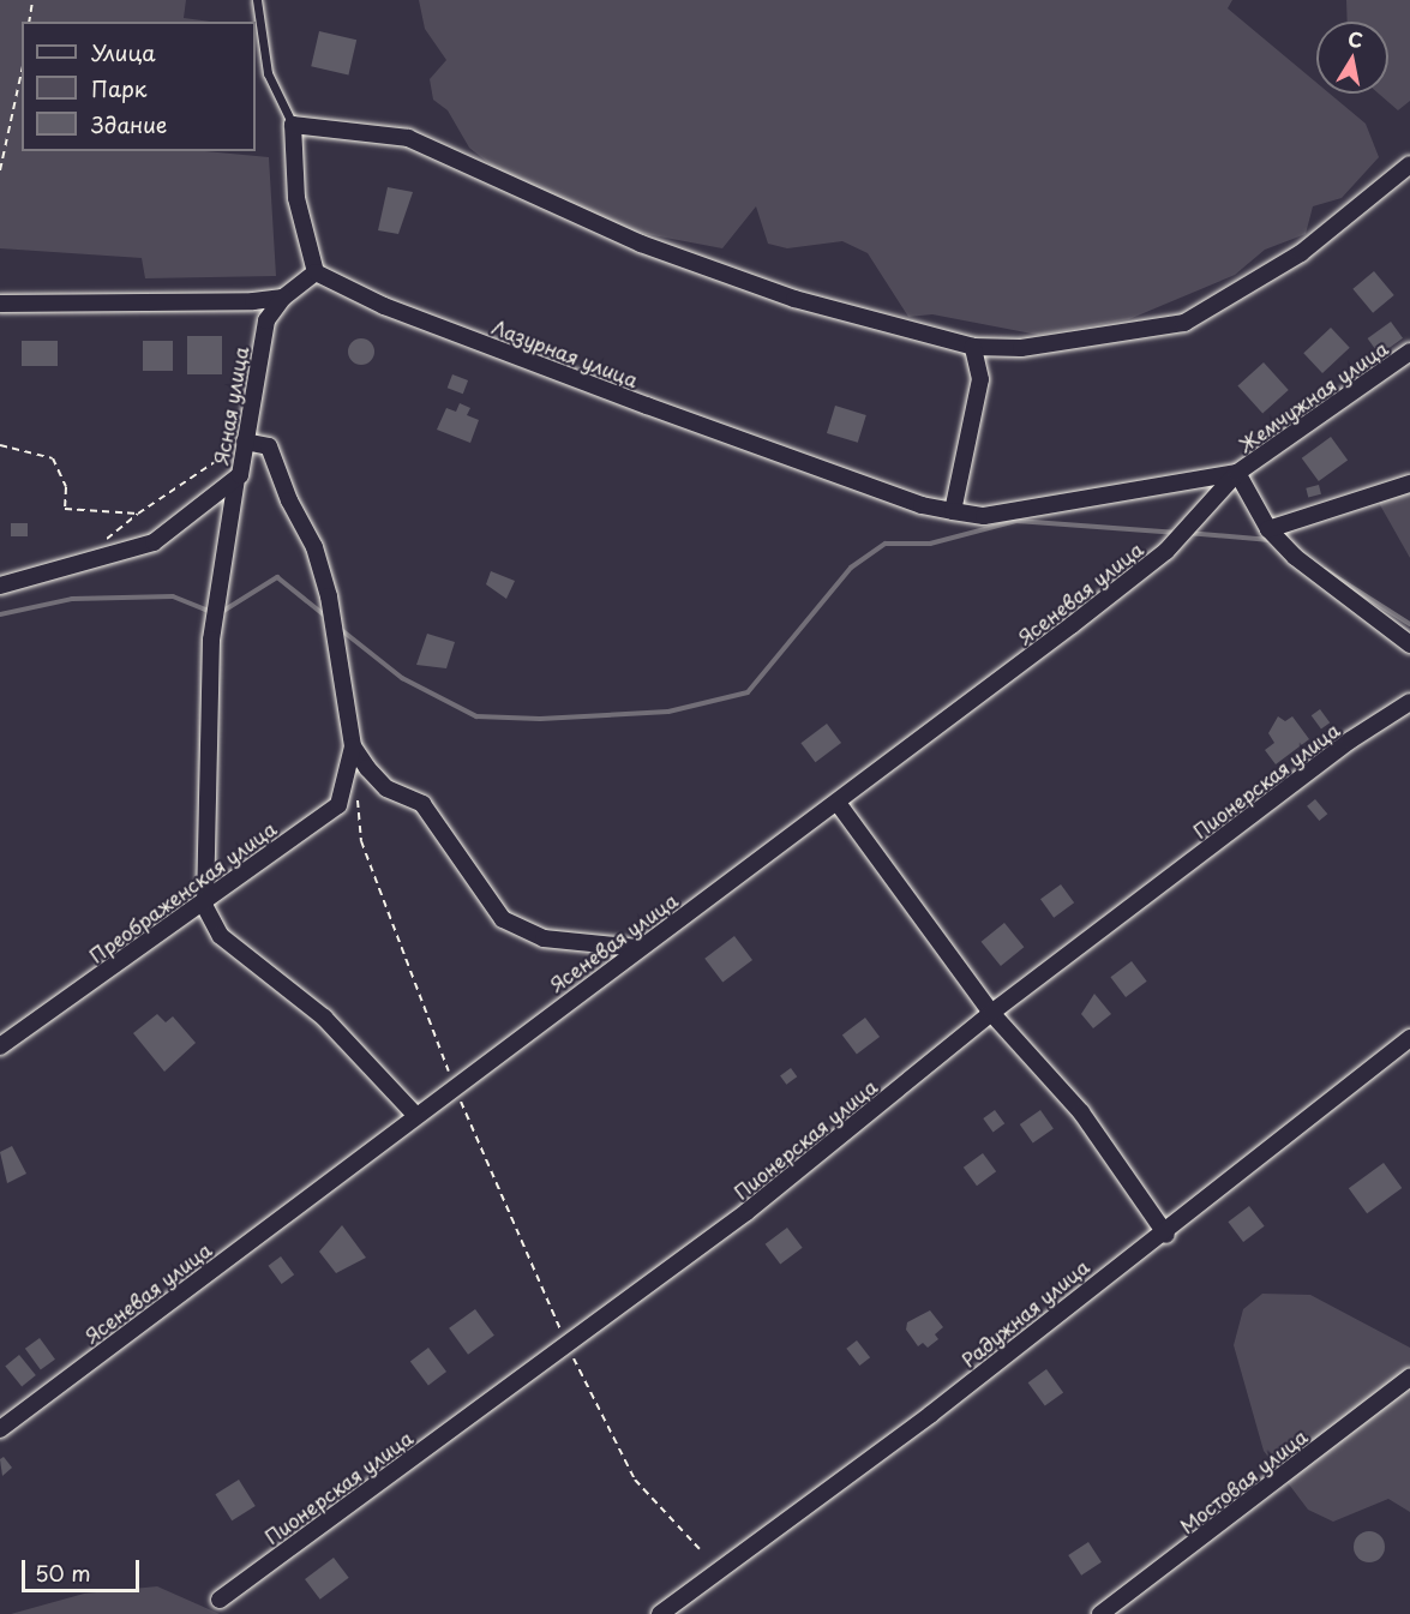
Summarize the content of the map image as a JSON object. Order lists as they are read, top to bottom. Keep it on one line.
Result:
{"streets":{"street":["Лазурная улица","Жемчужная улица","Ясная улица","Ясеневая улица","Пионерская улица","Преображенская улица","Радужная улица","Мостовая улица"]},"crossings":[["Лазурная улица","Жемчужная улица"],["Лазурная улица","Ясеневая улица"],["Жемчужная улица","Ясеневая улица"]],"legend":["Улица","Парк","Здание"],"scale_bar":"50 m","north":"top"}
